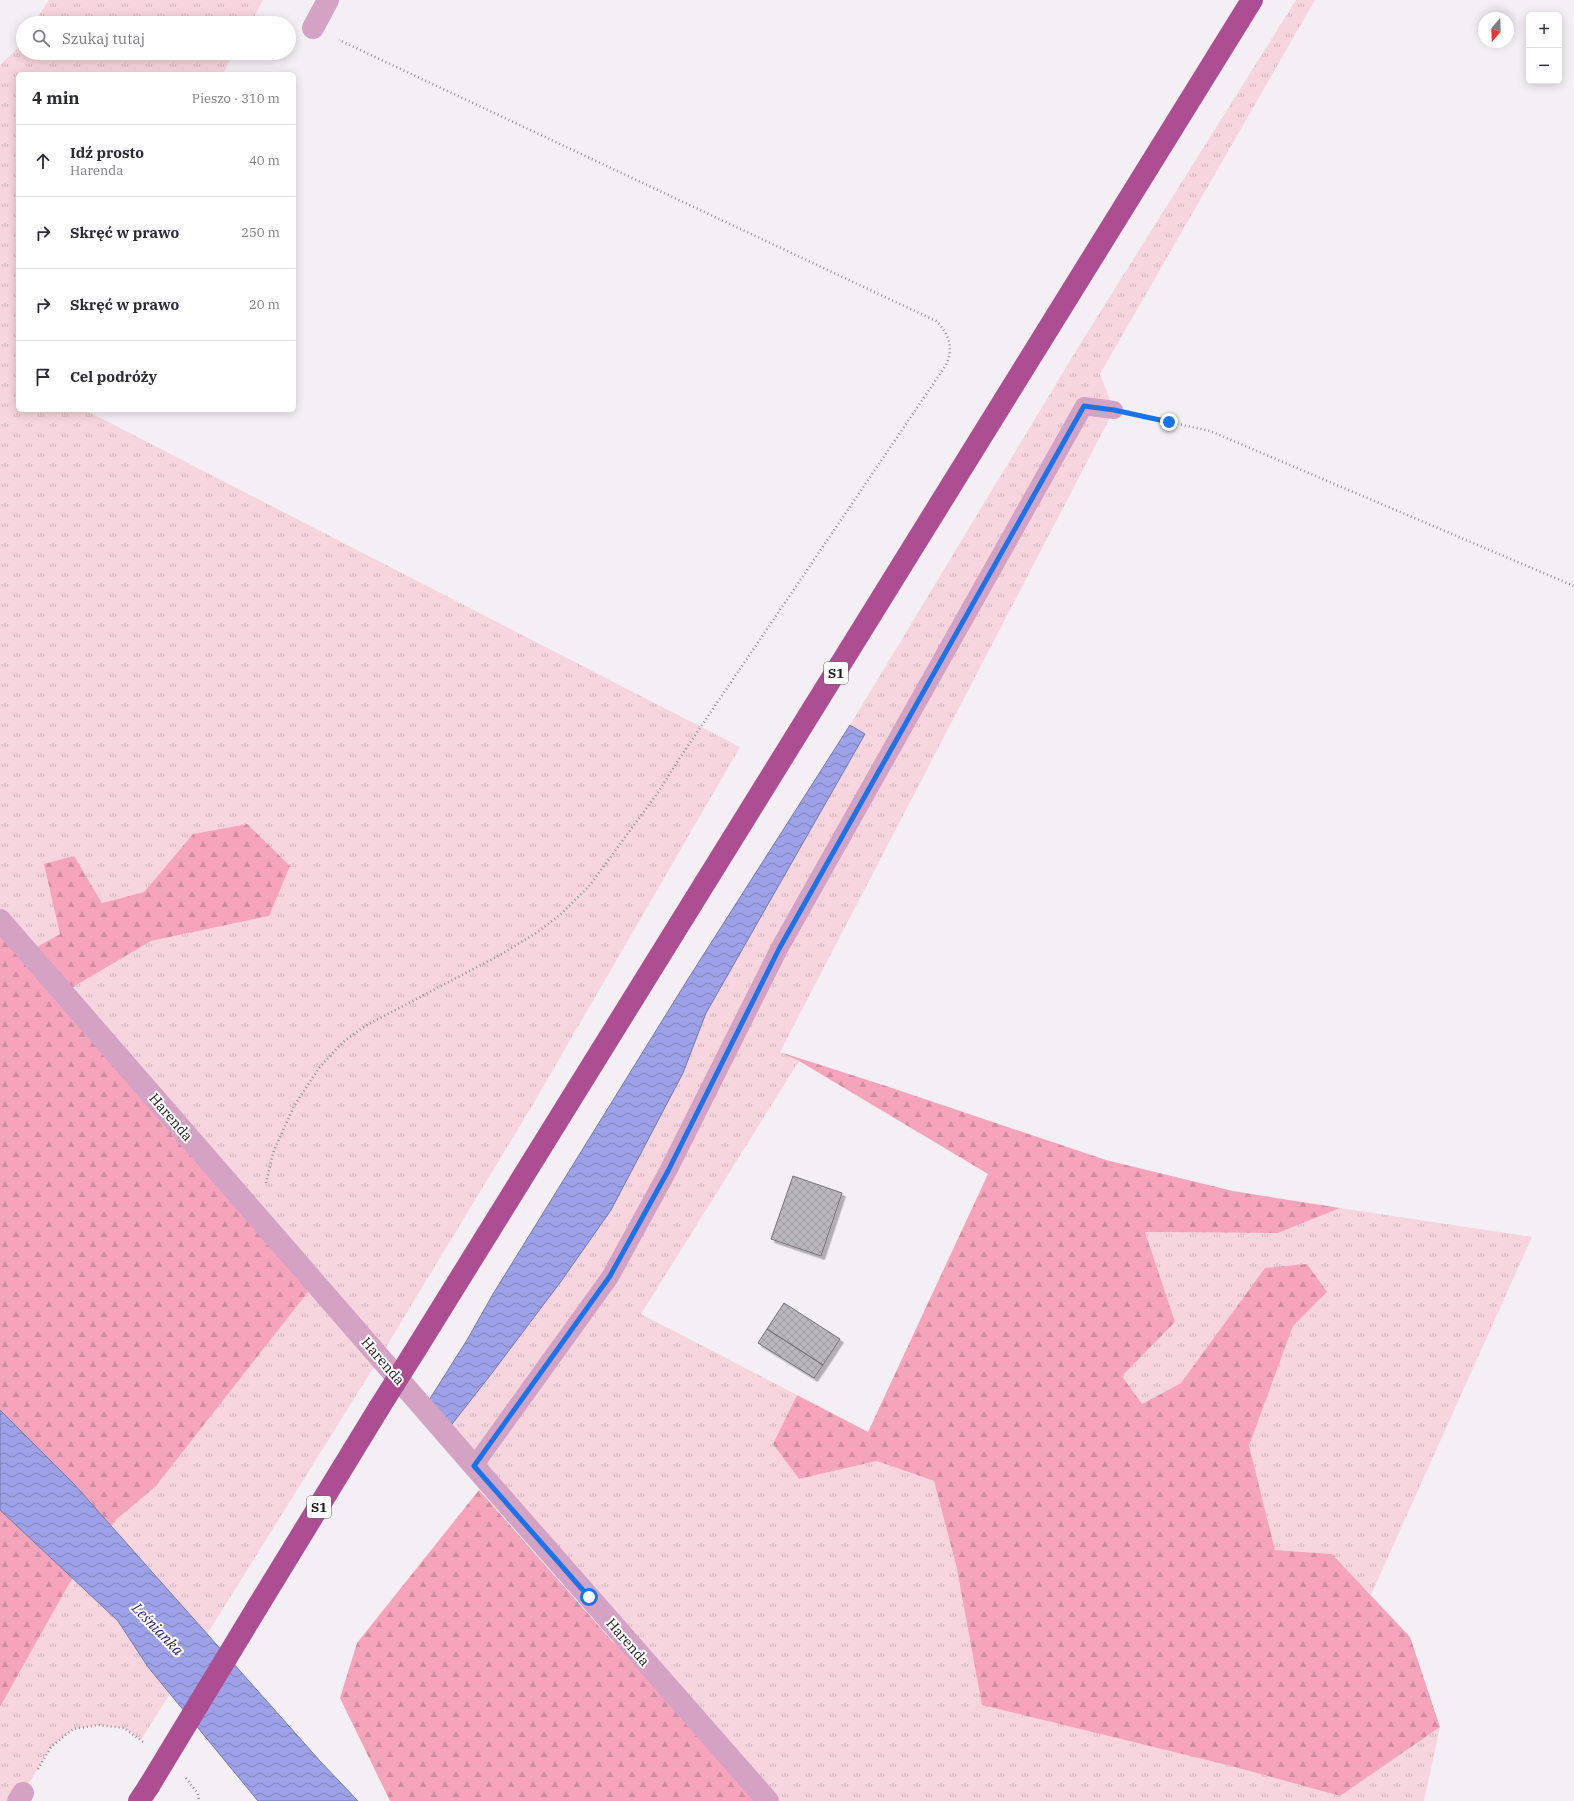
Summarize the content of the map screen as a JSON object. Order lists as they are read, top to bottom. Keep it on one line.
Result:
{"streets":{"highway":["S1"],"street":["Harenda"]},"water":["Leśnianka"],"north":"bottom","page":{"map_buttons":["+","−"],"search":"Szukaj tutaj","heading":["4 min","Pieszo · 310 m"],"list":[["Idź prosto","Harenda","40 m"],["Skręć w prawo","250 m"],["Skręć w prawo","20 m"],"Cel podróży"]}}
